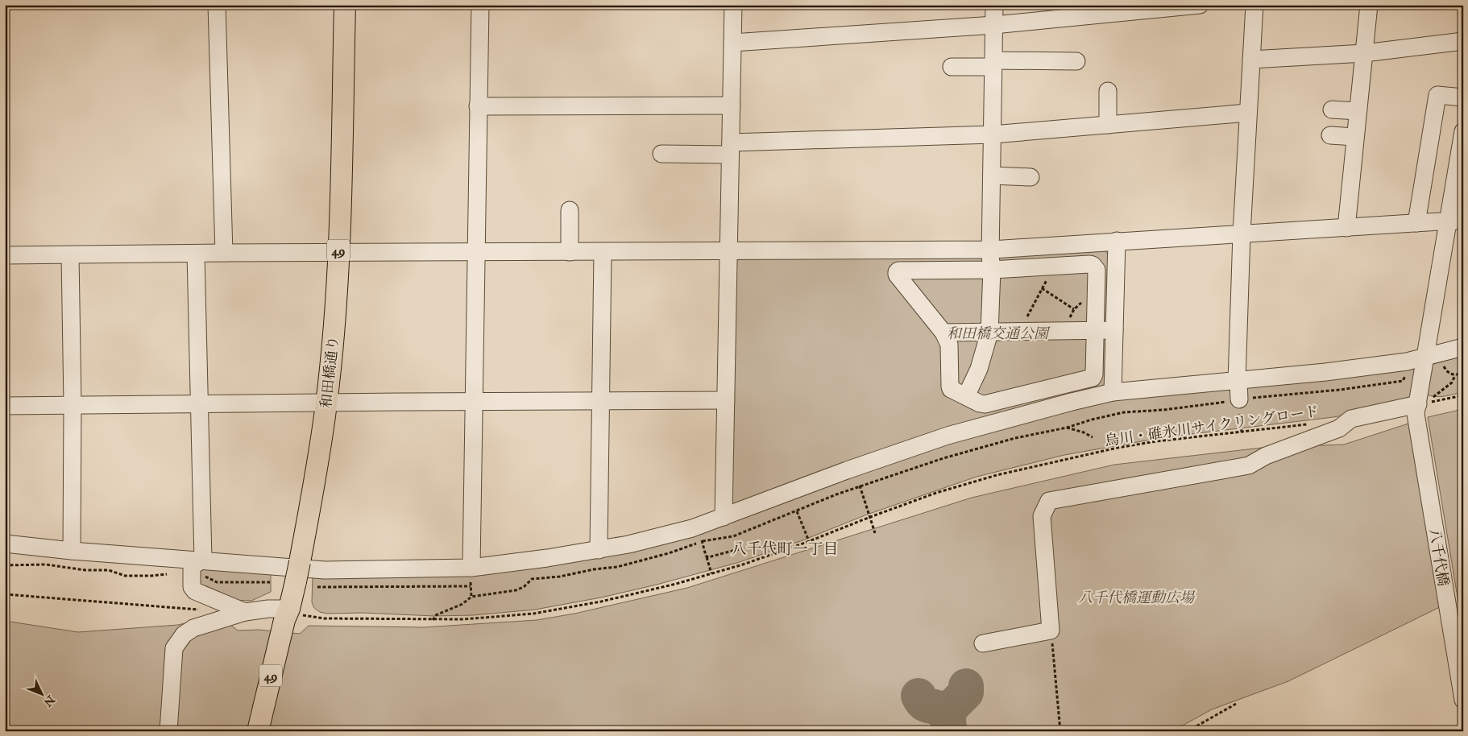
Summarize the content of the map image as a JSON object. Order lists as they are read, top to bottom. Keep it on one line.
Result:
{"streets":{"main road":["49","和田橋通り"],"street":["八千代橋"],"path":["烏川・碓氷川サイクリングロード"]},"crossings":[["和田橋通り","烏川・碓氷川サイクリングロード"]],"districts":["八千代町一丁目"],"parks":["和田橋交通公園","八千代橋運動広場"],"north":"bottom right"}
